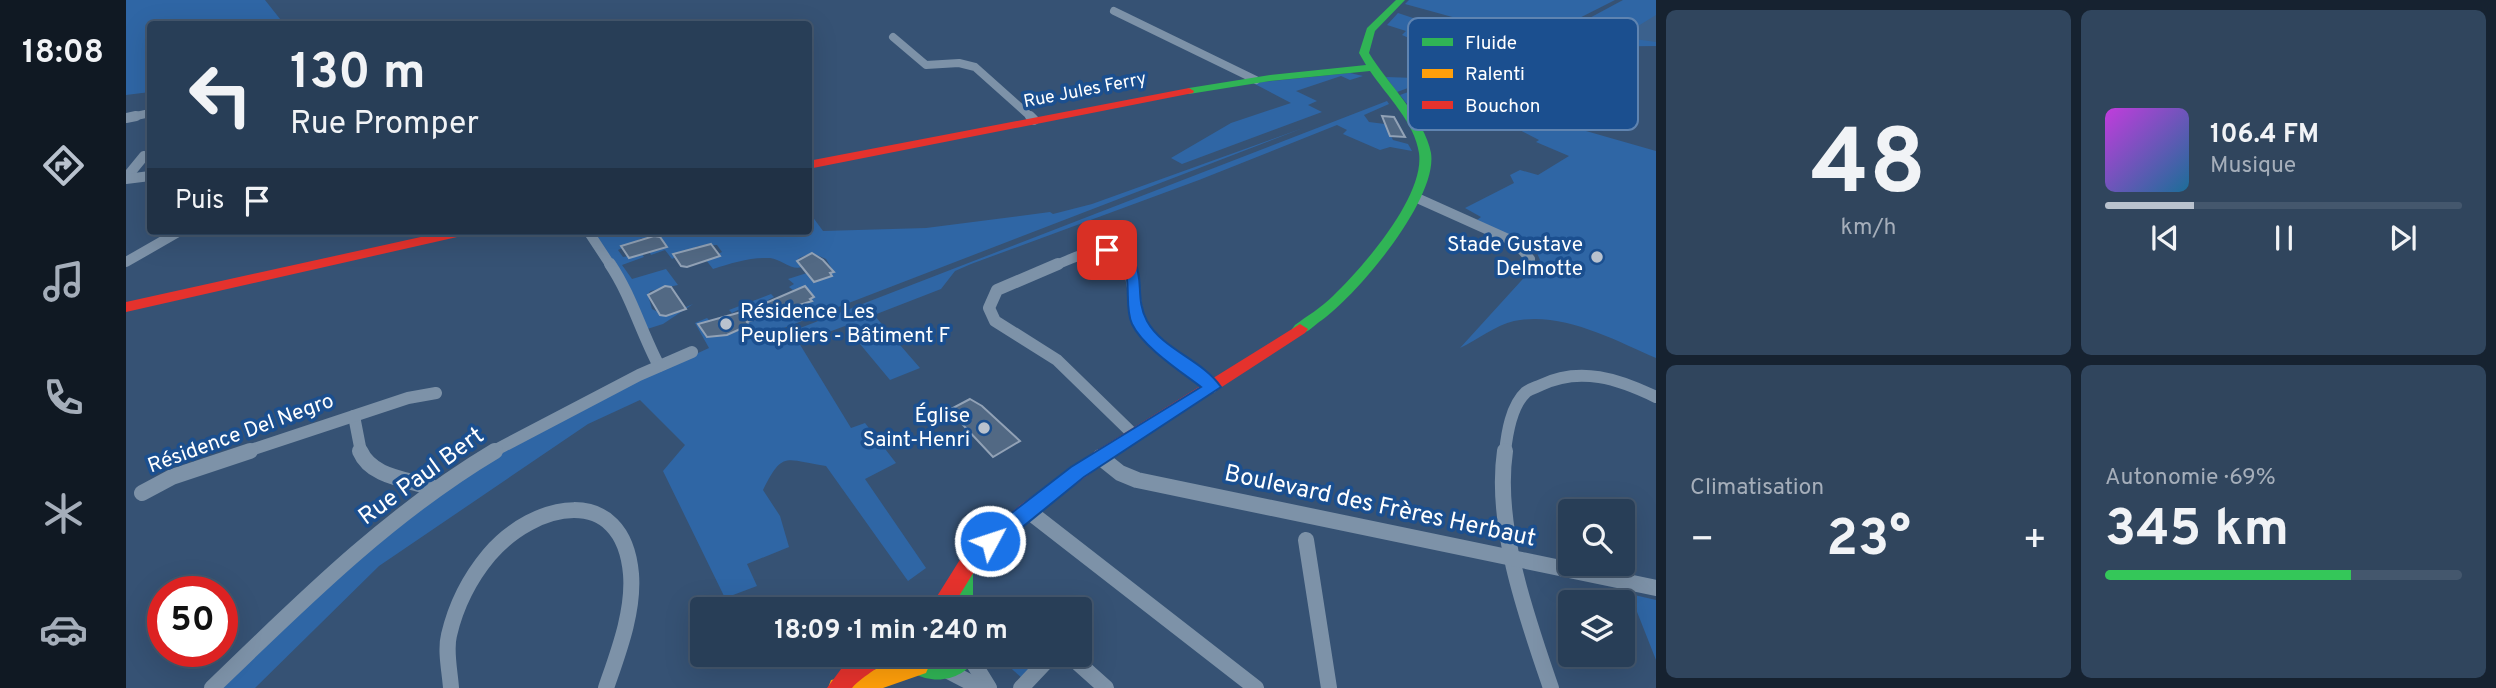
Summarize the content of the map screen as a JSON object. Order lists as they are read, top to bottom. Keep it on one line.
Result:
{"streets":{"main road":["Rue Jules Ferry"],"street":["Résidence Del Negro","Rue Paul Bert","Boulevard des Frères Herbaut"]},"crossings":[["Résidence Del Negro","Rue Paul Bert"]],"places":["Stade Gustave Delmotte","Résidence Les Peupliers - Bâtiment F","Église Saint-Henri"],"legend":["Fluide","Ralenti","Bouchon"],"page":{"tabs":"18:08","tile":[["48","km/h"],"Climatisation",["Autonomie · 69%","345 km"]],"turn":["130 m","Rue Promper"],"song":["106.4 FM","Musique"],"then":"Puis","heat":["−","23°","+"],"limit":"50","trip":"18:09 · 1 min · 240 m"}}
